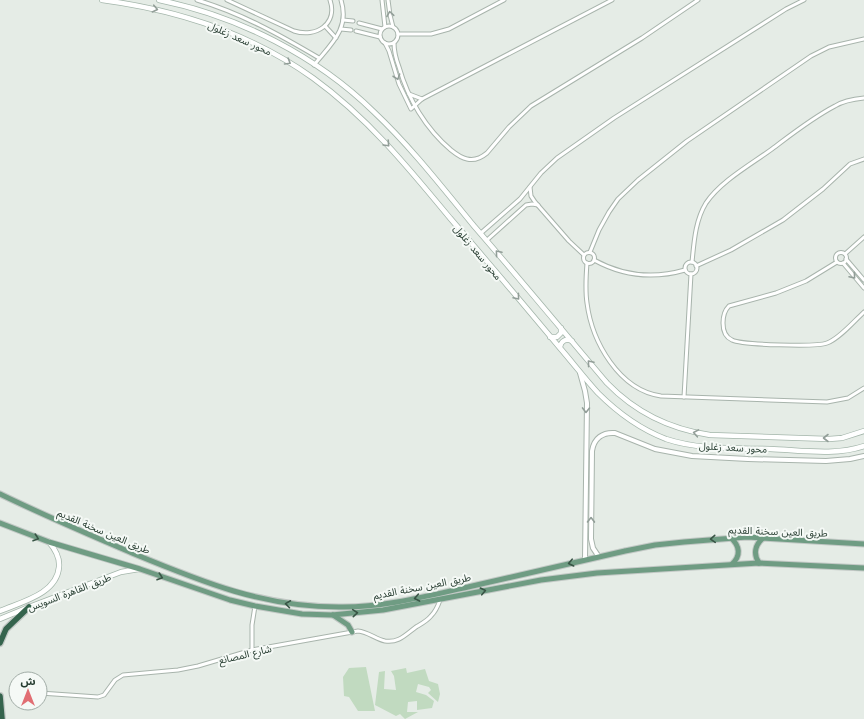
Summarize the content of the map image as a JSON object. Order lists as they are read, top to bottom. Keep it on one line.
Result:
{"streets":{"main road":["محور سعد زغلول","طريق العين سخنة القديم","طريق القاهرة السويس"],"street":["شارع المصانع"]},"crossings":[["طريق العين سخنة القديم","طريق القاهرة السويس"],["طريق العين سخنة القديم","شارع المصانع"]],"north":"top"}
